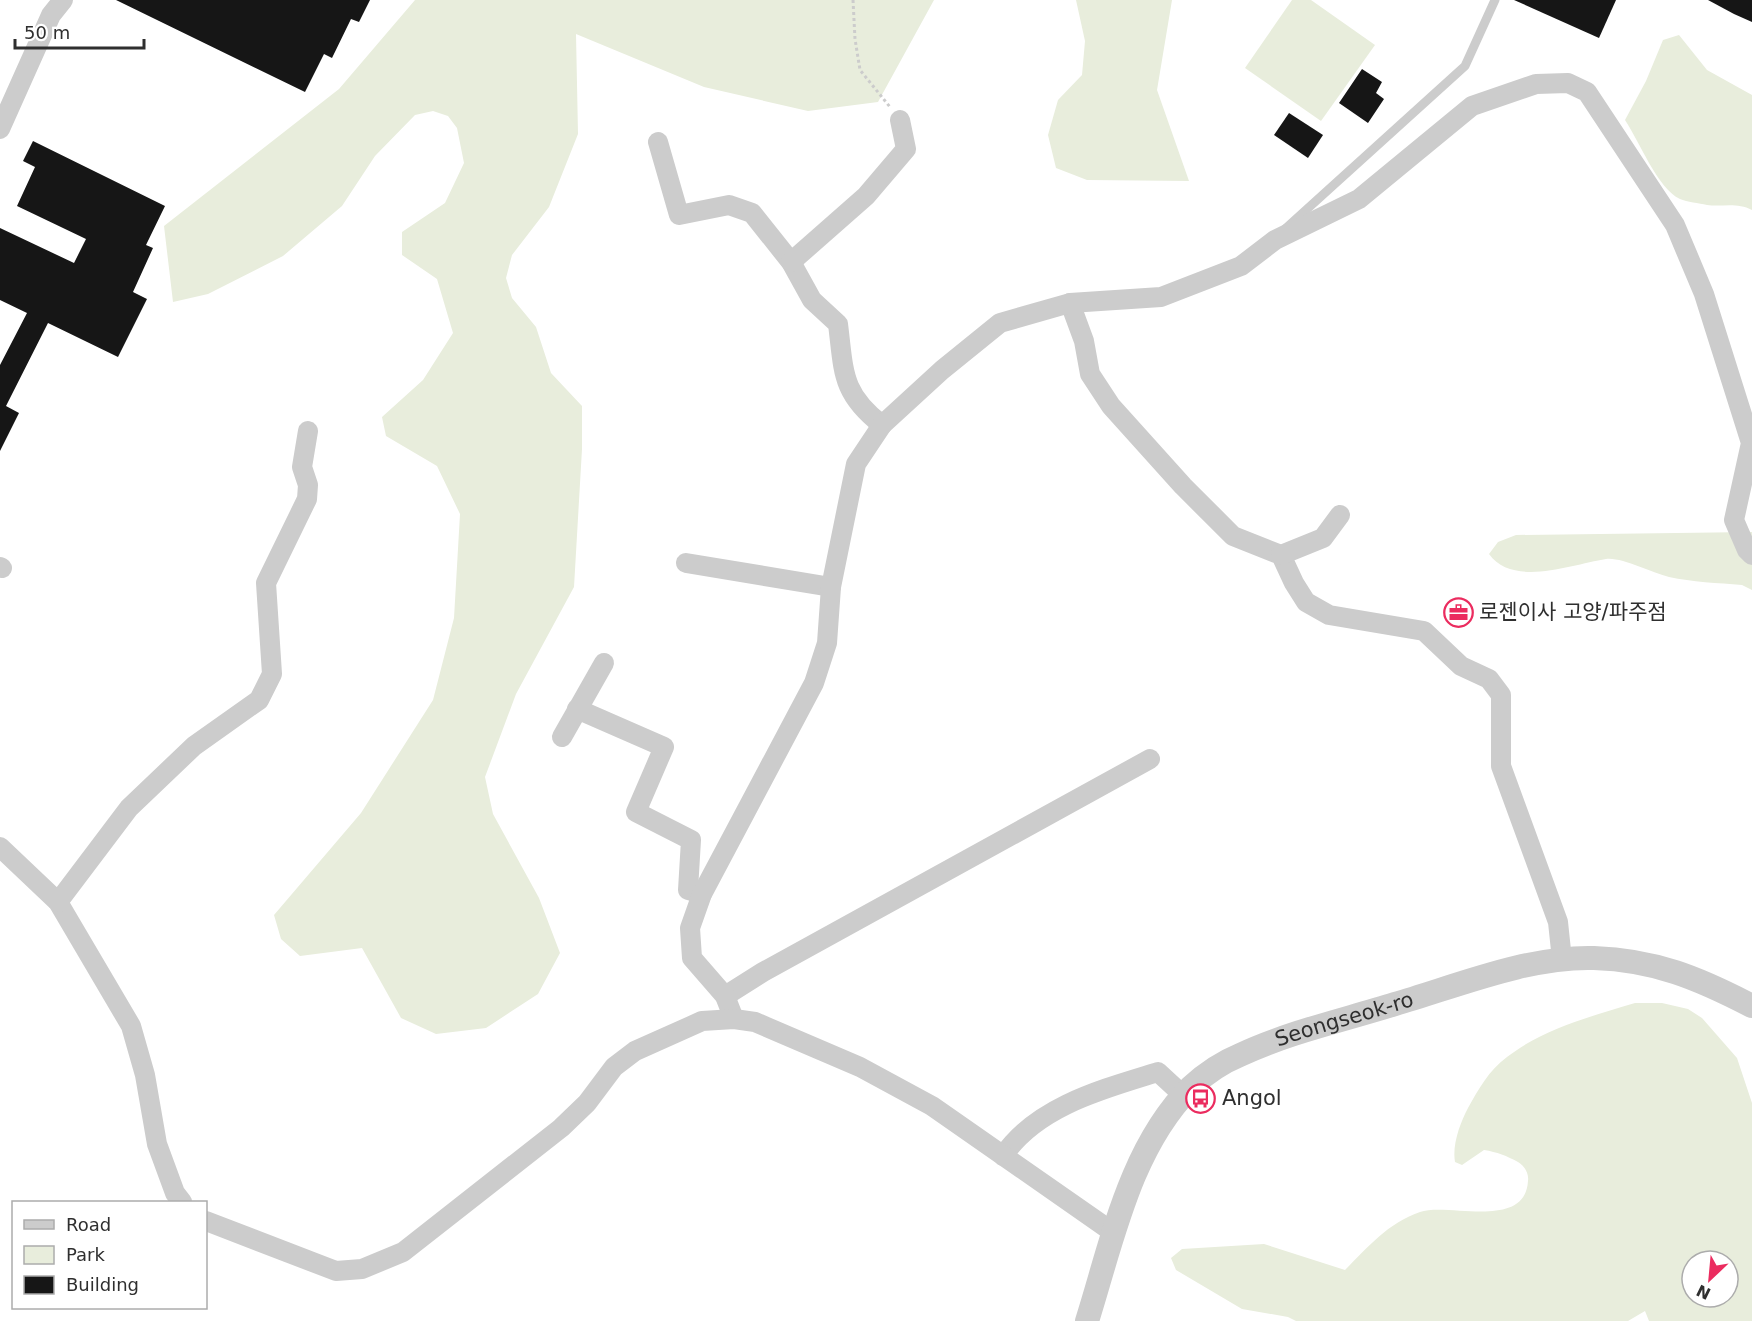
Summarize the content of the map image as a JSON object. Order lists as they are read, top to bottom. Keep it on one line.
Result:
{"streets":{"street":["Seongseok-ro"]},"places":{"office":["로젠이사 고양/파주점"],"bus stop":["Angol"]},"legend":["Road","Park","Building"],"scale_bar":"50 m","north":"bottom left"}
